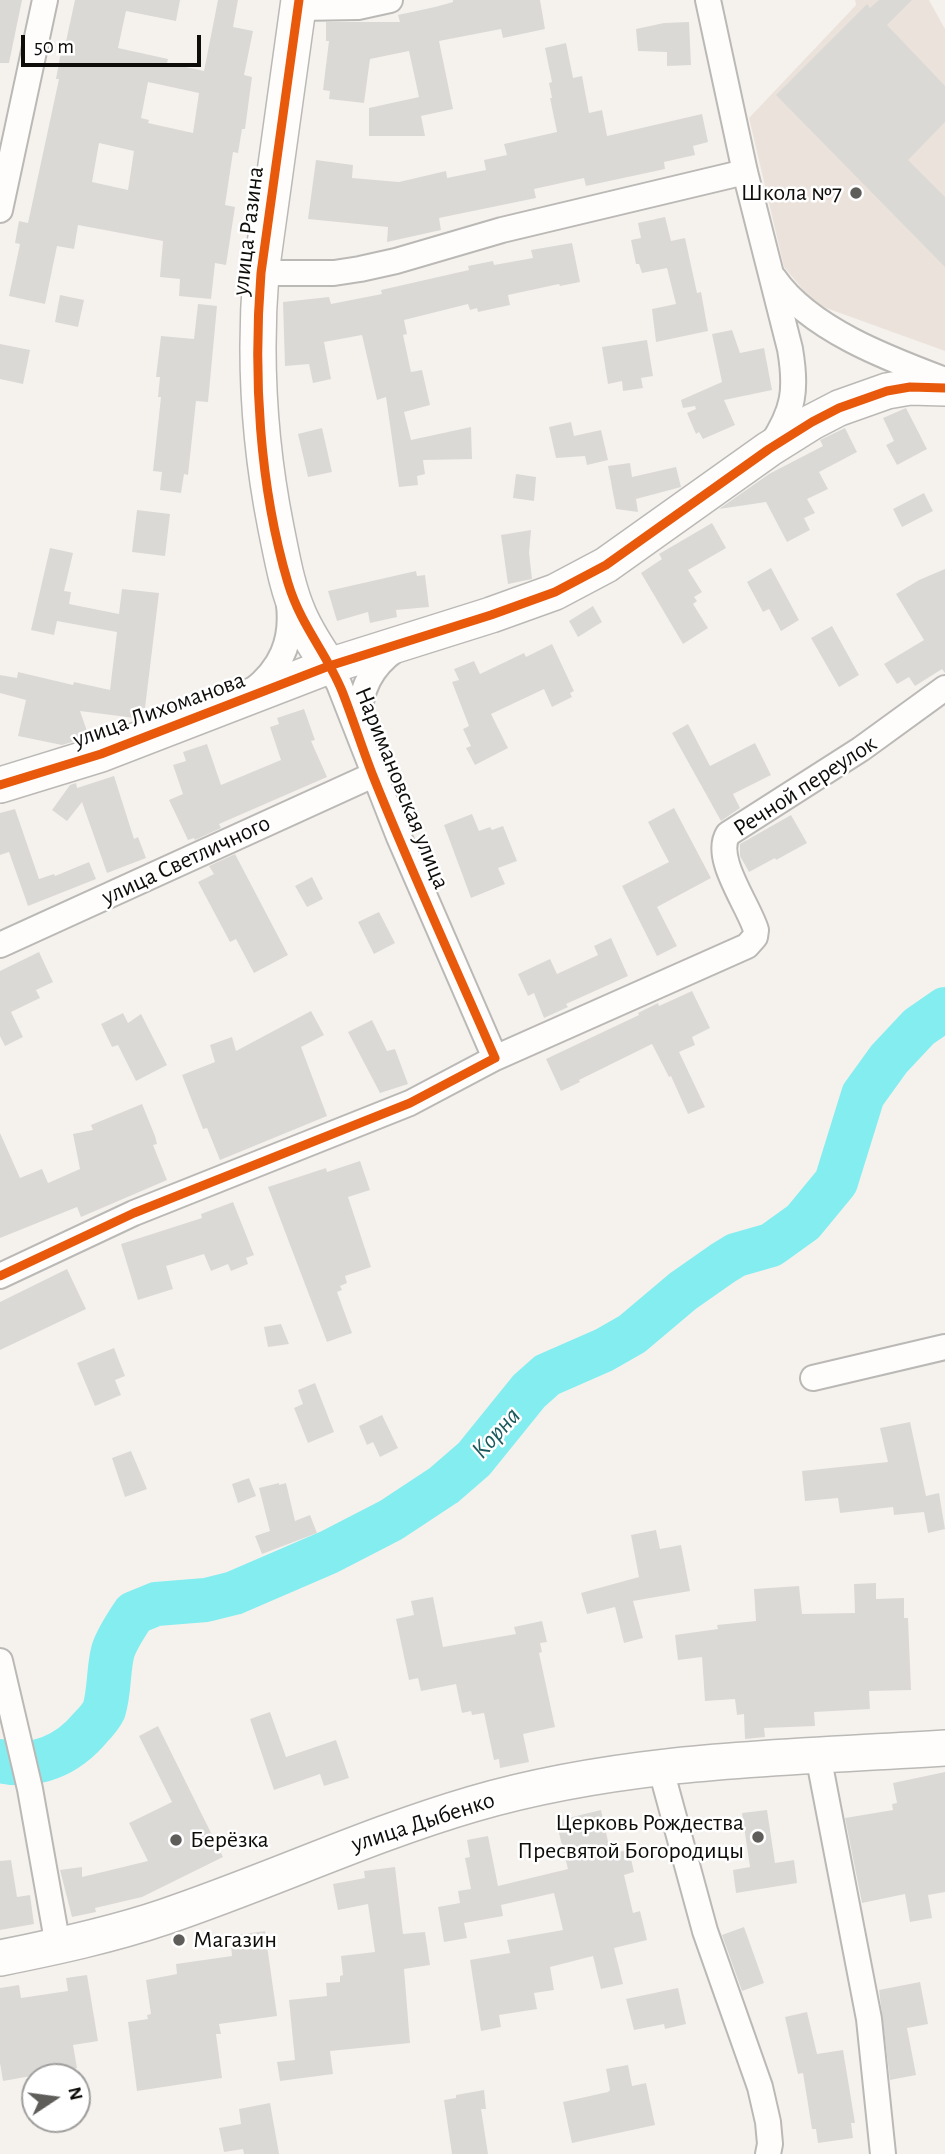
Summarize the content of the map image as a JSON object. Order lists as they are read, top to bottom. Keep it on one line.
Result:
{"streets":{"street":["улица Разина","улица Лихоманова","Речной переулок","Наримановская улица","улица Светличного","улица Дыбенко"]},"crossings":[["улица Разина","улица Лихоманова"],["улица Разина","Наримановская улица"],["улица Лихоманова","Наримановская улица"],["Речной переулок","Наримановская улица"],["Наримановская улица","улица Светличного"]],"water":["Корна"],"places":["Школа №7","Церковь Рождества Пресвятой Богородицы","Берёзка","Магазин"],"scale_bar":"50 m","north":"right"}
